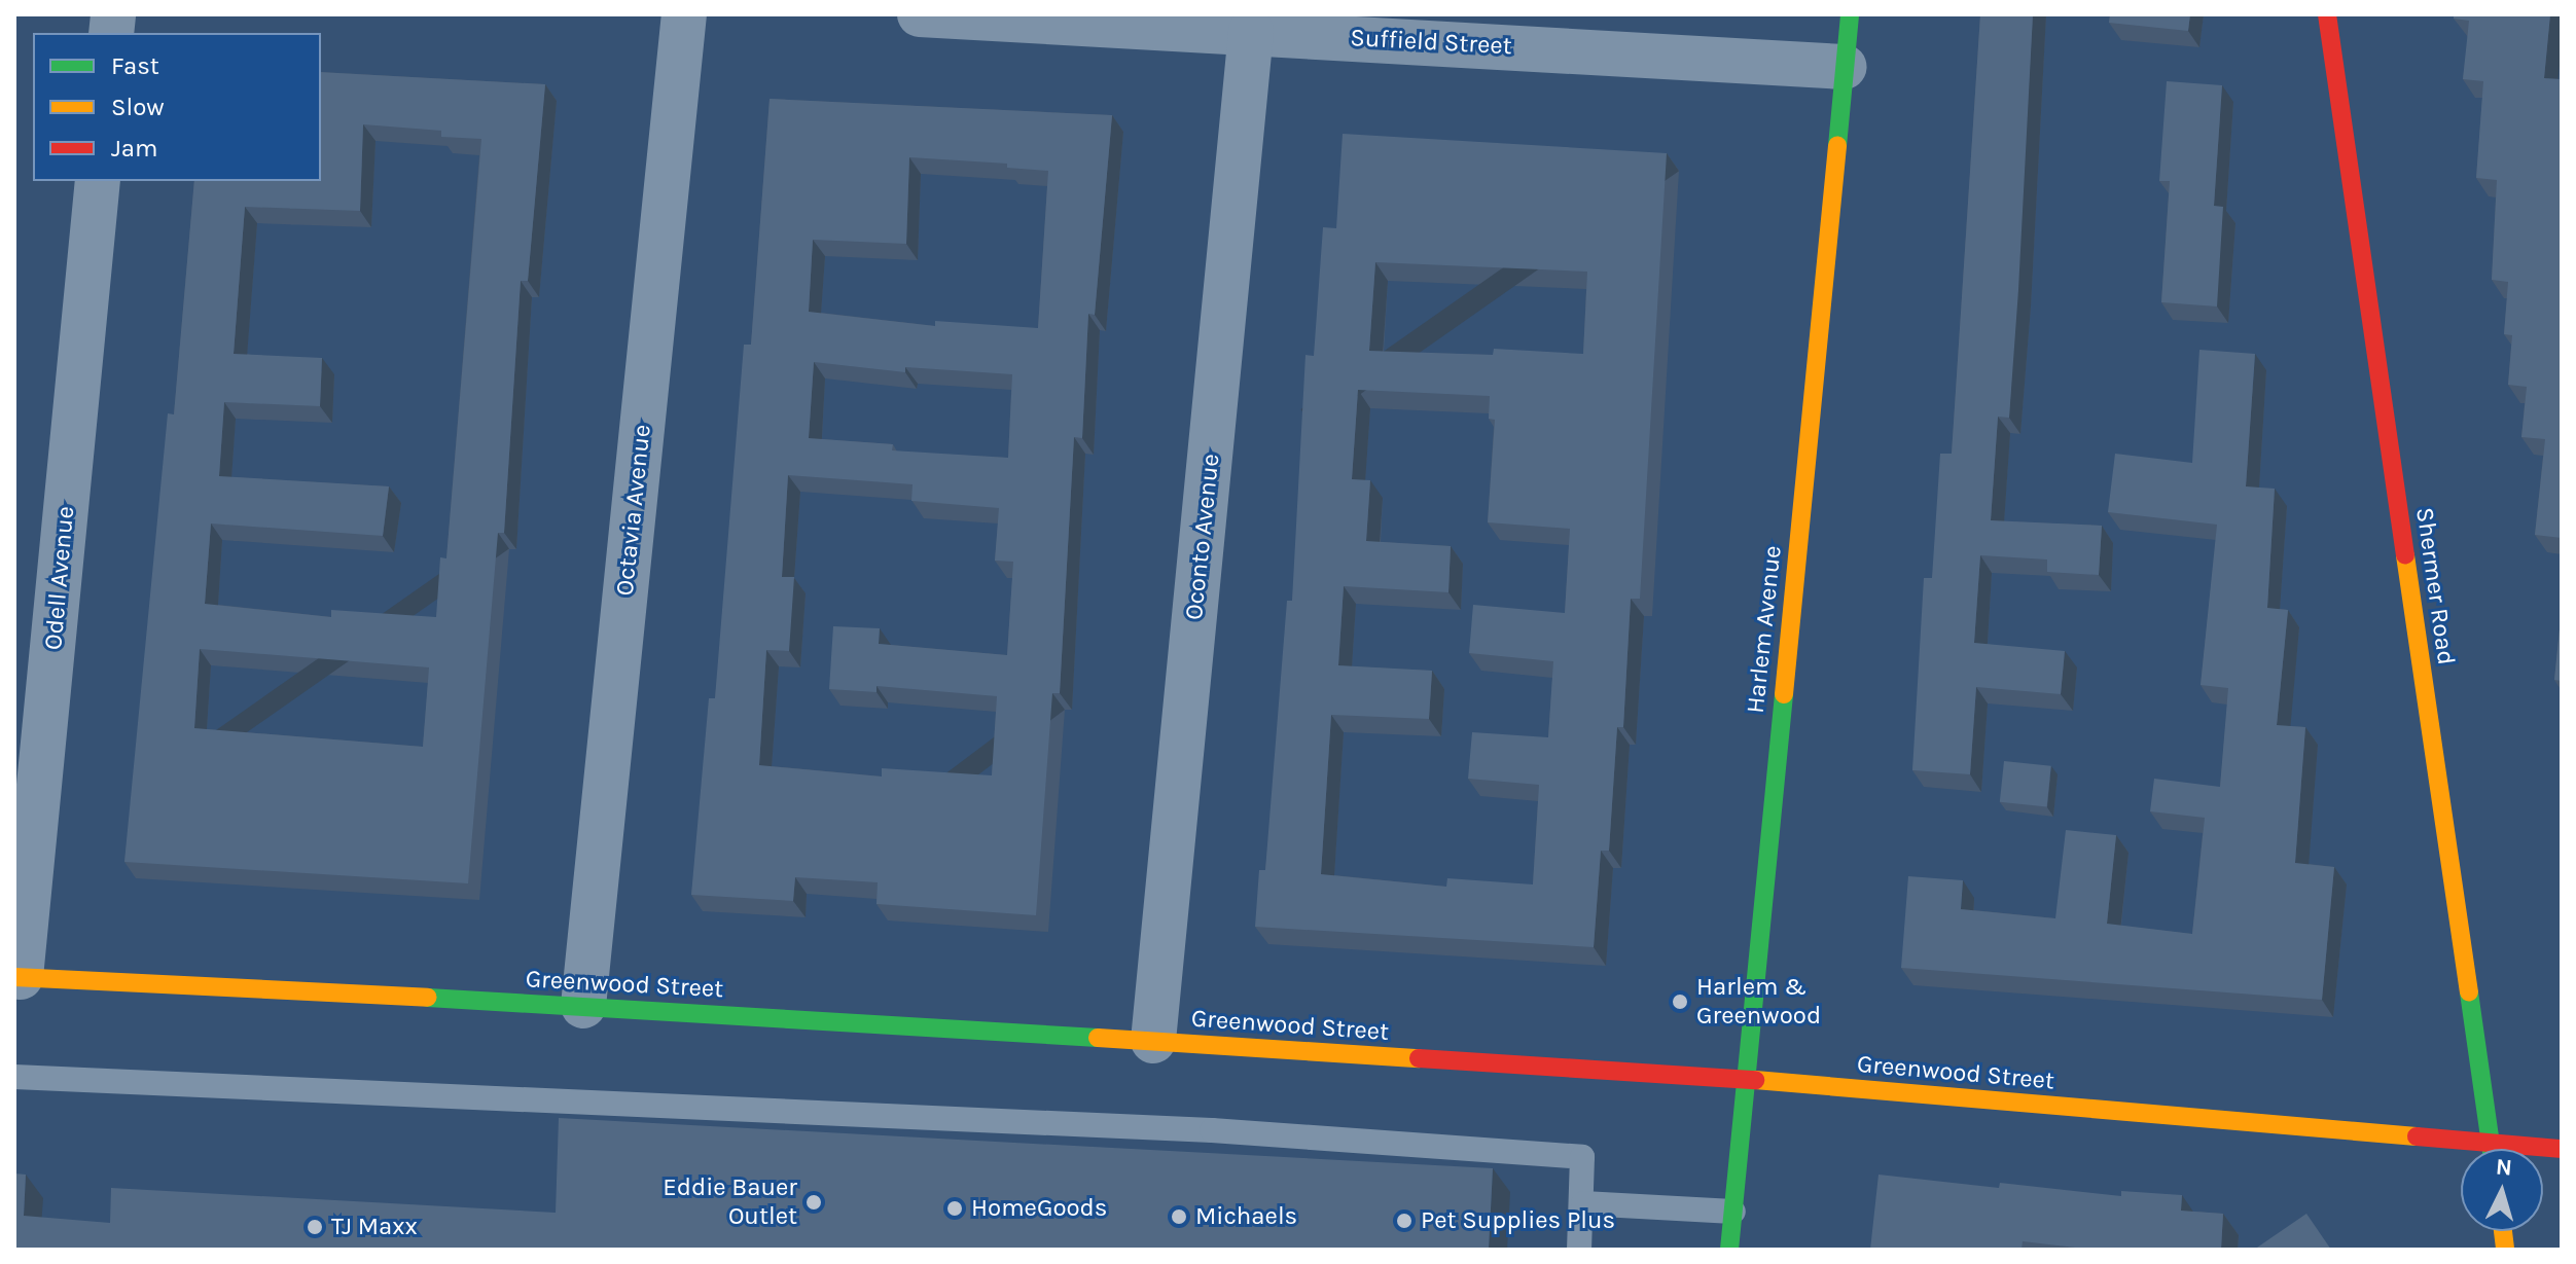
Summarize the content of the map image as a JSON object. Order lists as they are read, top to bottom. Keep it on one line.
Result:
{"streets":{"street":["Suffield Street","Octavia Avenue","Oconto Avenue","Odell Avenue","Shermer Road","Harlem Avenue","Greenwood Street"]},"crossings":[["Suffield Street","Oconto Avenue"],["Suffield Street","Harlem Avenue"],["Octavia Avenue","Greenwood Street"],["Oconto Avenue","Greenwood Street"],["Odell Avenue","Greenwood Street"],["Shermer Road","Greenwood Street"],["Harlem Avenue","Greenwood Street"]],"places":["Harlem & Greenwood","Eddie Bauer Outlet","HomeGoods","Michaels","Pet Supplies Plus","TJ Maxx"],"legend":["Fast","Slow","Jam"],"north":"top"}
